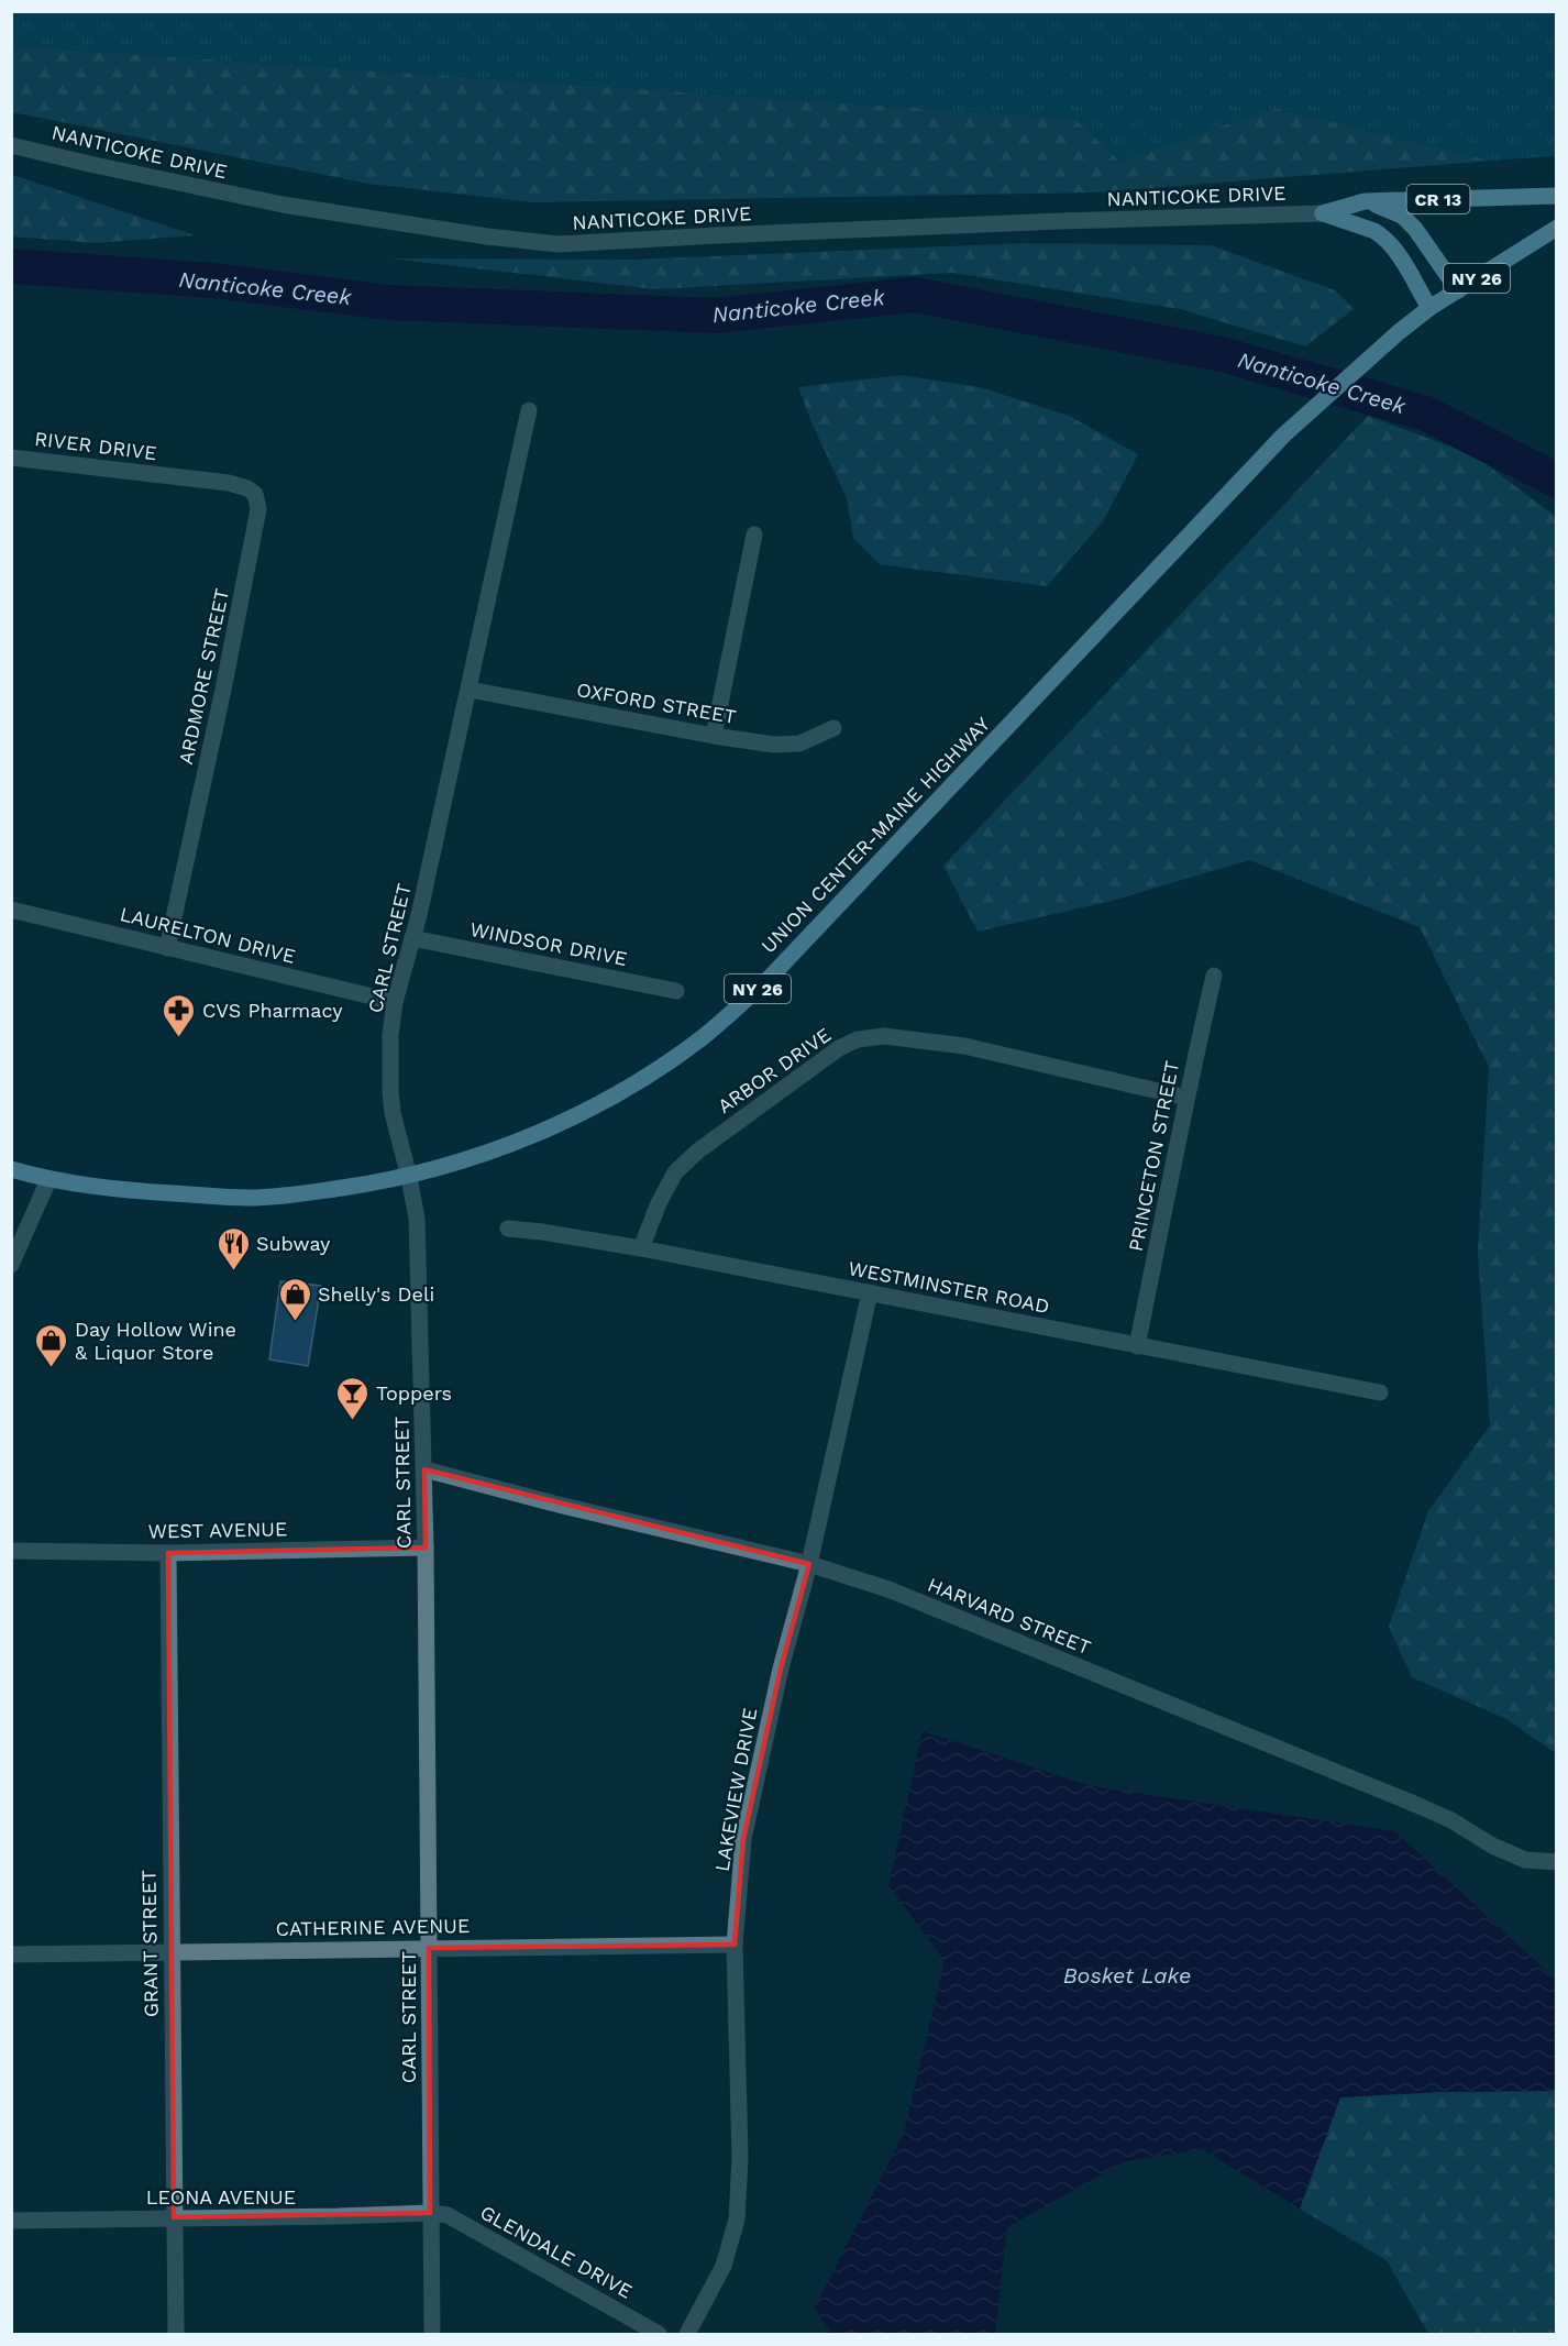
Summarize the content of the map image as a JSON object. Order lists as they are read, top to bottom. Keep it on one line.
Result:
{"streets":{"main road":["CR 13","NY 26","UNION CENTER-MAINE HIGHWAY"],"street":["NANTICOKE DRIVE","RIVER DRIVE","ARDMORE STREET","OXFORD STREET","LAURELTON DRIVE","WINDSOR DRIVE","CARL STREET","ARBOR DRIVE","PRINCETON STREET","WESTMINSTER ROAD","WEST AVENUE","HARVARD STREET","LAKEVIEW DRIVE","CATHERINE AVENUE","GRANT STREET","LEONA AVENUE","GLENDALE DRIVE"]},"crossings":[["NANTICOKE DRIVE","CR 13"],["CR 13","UNION CENTER-MAINE HIGHWAY"],["RIVER DRIVE","ARDMORE STREET"],["ARDMORE STREET","LAURELTON DRIVE"],["OXFORD STREET","CARL STREET"],["UNION CENTER-MAINE HIGHWAY","CARL STREET"],["LAURELTON DRIVE","CARL STREET"],["WINDSOR DRIVE","CARL STREET"],["CARL STREET","WEST AVENUE"],["CARL STREET","HARVARD STREET"],["CARL STREET","CATHERINE AVENUE"],["CARL STREET","LEONA AVENUE"],["CARL STREET","GLENDALE DRIVE"],["ARBOR DRIVE","PRINCETON STREET"],["ARBOR DRIVE","WESTMINSTER ROAD"],["PRINCETON STREET","WESTMINSTER ROAD"],["WESTMINSTER ROAD","LAKEVIEW DRIVE"],["WEST AVENUE","GRANT STREET"],["HARVARD STREET","LAKEVIEW DRIVE"],["LAKEVIEW DRIVE","CATHERINE AVENUE"],["CATHERINE AVENUE","GRANT STREET"],["GRANT STREET","LEONA AVENUE"],["LEONA AVENUE","GLENDALE DRIVE"]],"water":["Nanticoke Creek","Bosket Lake"],"places":{"pharmacy":["CVS Pharmacy"],"restaurant":["Subway"],"shop":["Shelly's Deli","Day Hollow Wine & Liquor Store"],"bar":["Toppers"]}}
